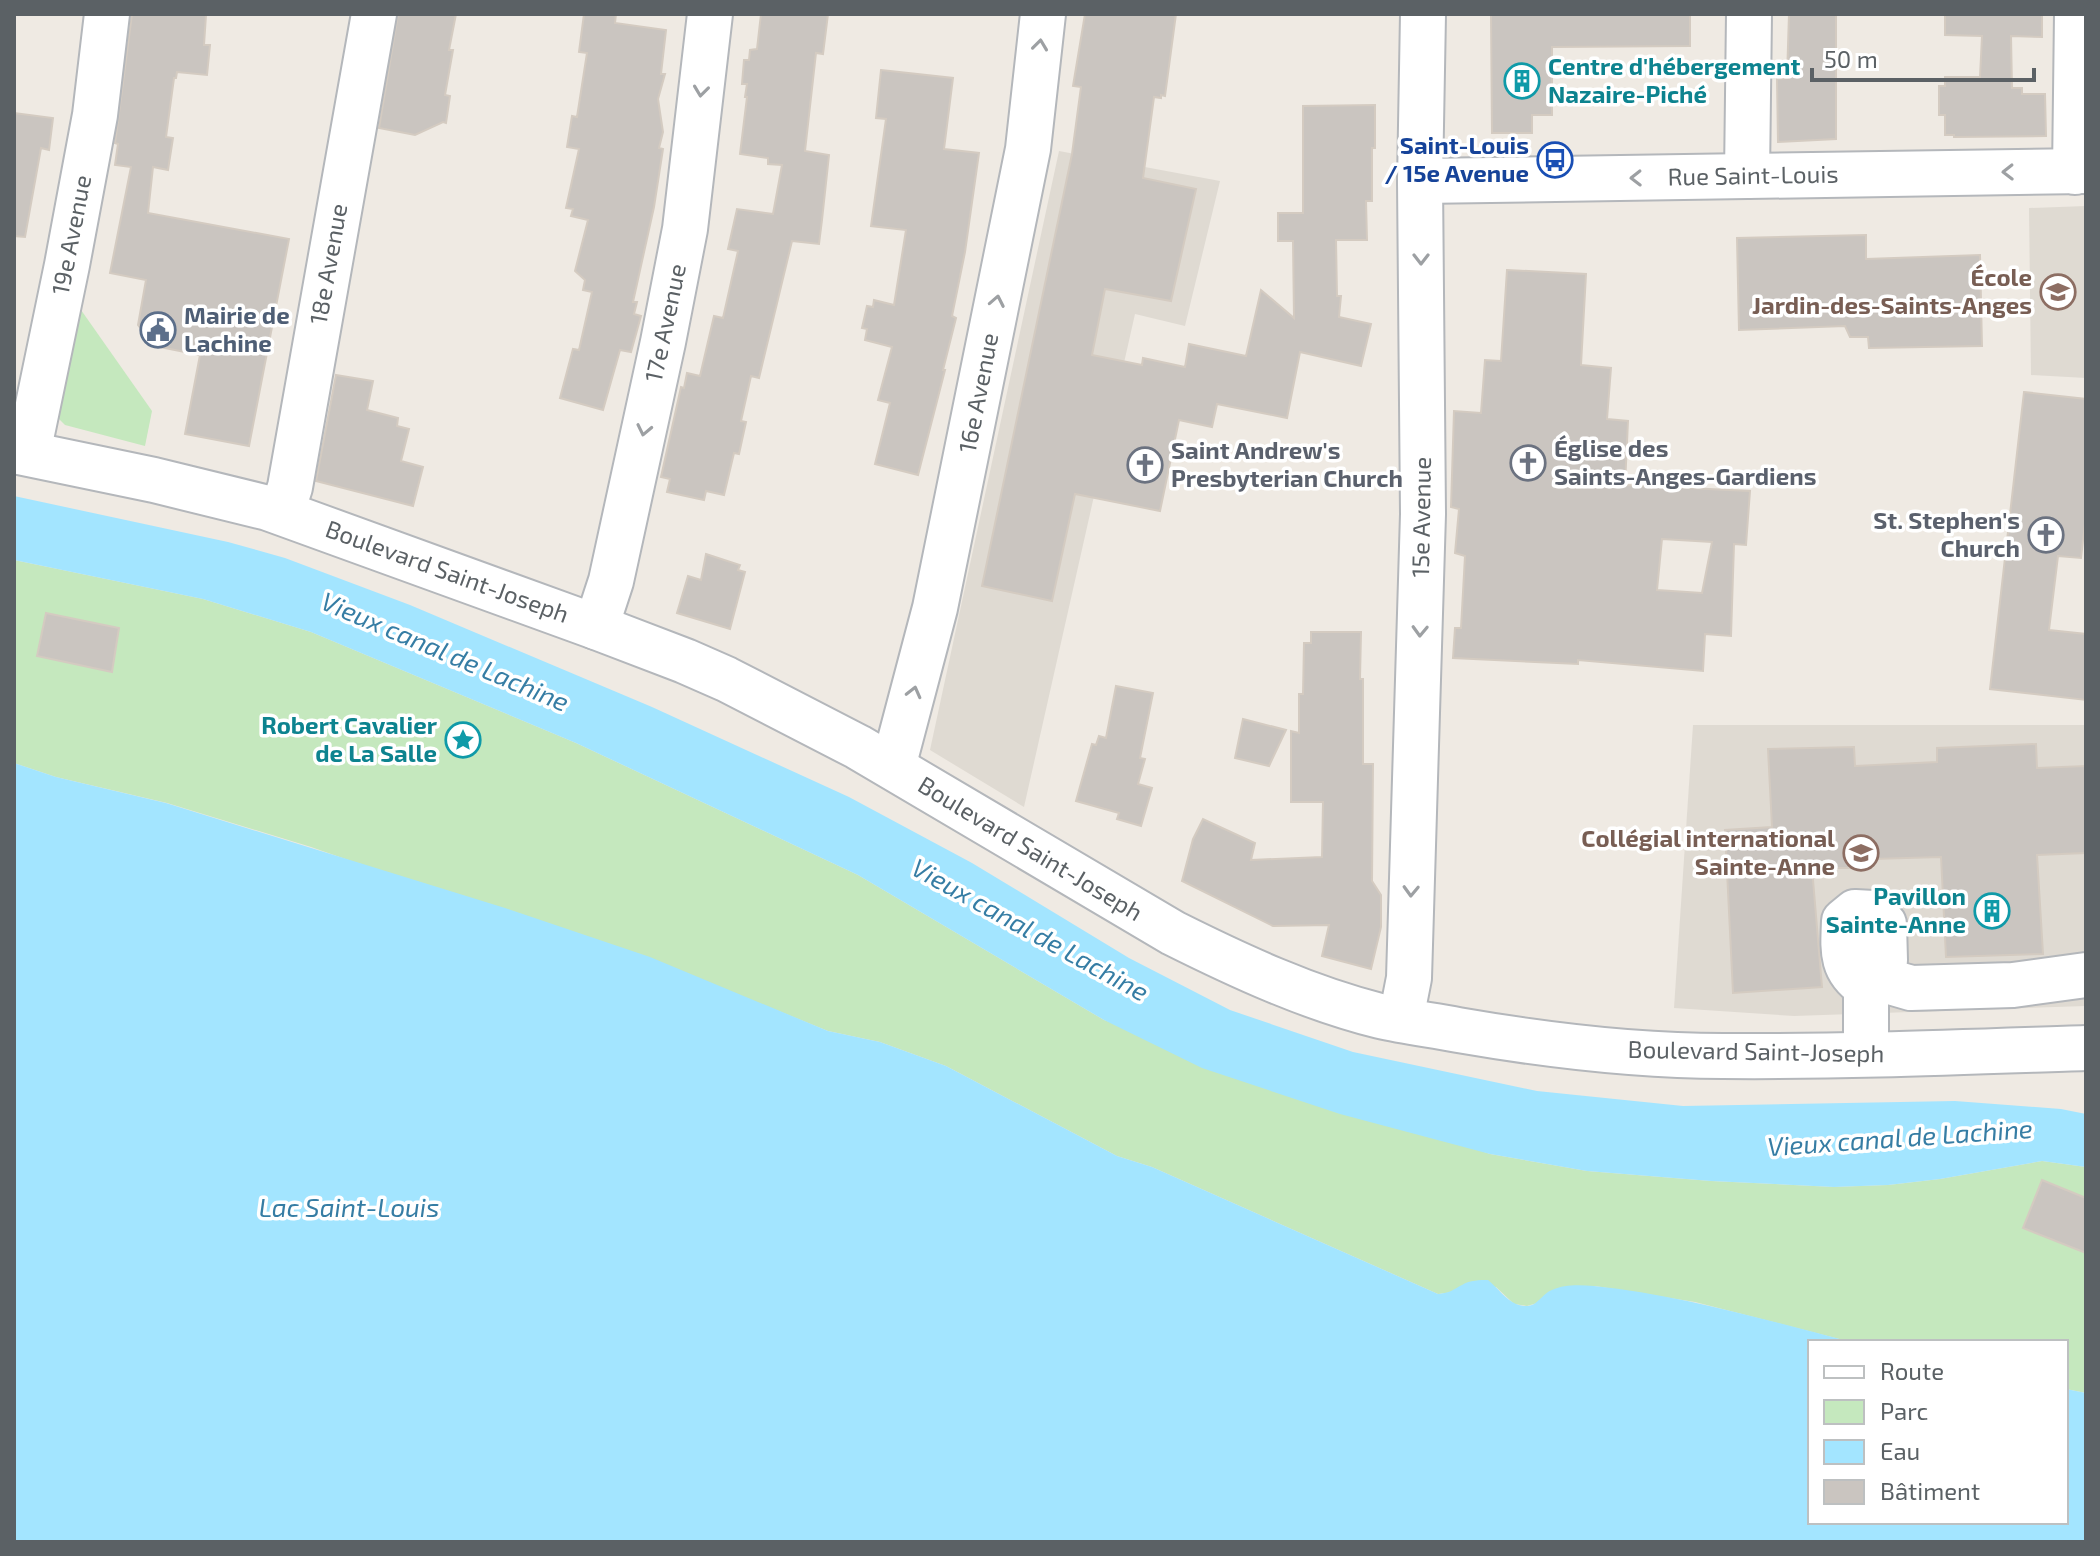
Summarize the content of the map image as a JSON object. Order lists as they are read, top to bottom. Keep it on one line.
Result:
{"streets":{"street":["Rue Saint-Louis","19e Avenue","18e Avenue","17e Avenue","16e Avenue","15e Avenue","Boulevard Saint-Joseph"]},"crossings":[["Rue Saint-Louis","15e Avenue"],["19e Avenue","Boulevard Saint-Joseph"],["18e Avenue","Boulevard Saint-Joseph"],["17e Avenue","Boulevard Saint-Joseph"],["16e Avenue","Boulevard Saint-Joseph"],["15e Avenue","Boulevard Saint-Joseph"]],"one_way":["Rue Saint-Louis","17e Avenue","16e Avenue","15e Avenue"],"water":["Vieux canal de Lachine","Lac Saint-Louis"],"places":{"building":["Centre d'hébergement Nazaire-Piché","Pavillon Sainte-Anne"],"bus stop":["Saint-Louis / 15e Avenue"],"school or university":["École Jardin-des-Saints-Anges","Collégial international Sainte-Anne"],"public building":["Mairie de Lachine"],"church":["Église des Saints-Anges-Gardiens","Saint Andrew's Presbyterian Church","St. Stephen's Church"],"place":["Robert Cavalier de La Salle"]},"legend":["Route","Parc","Eau","Bâtiment"],"scale_bar":"50 m"}
